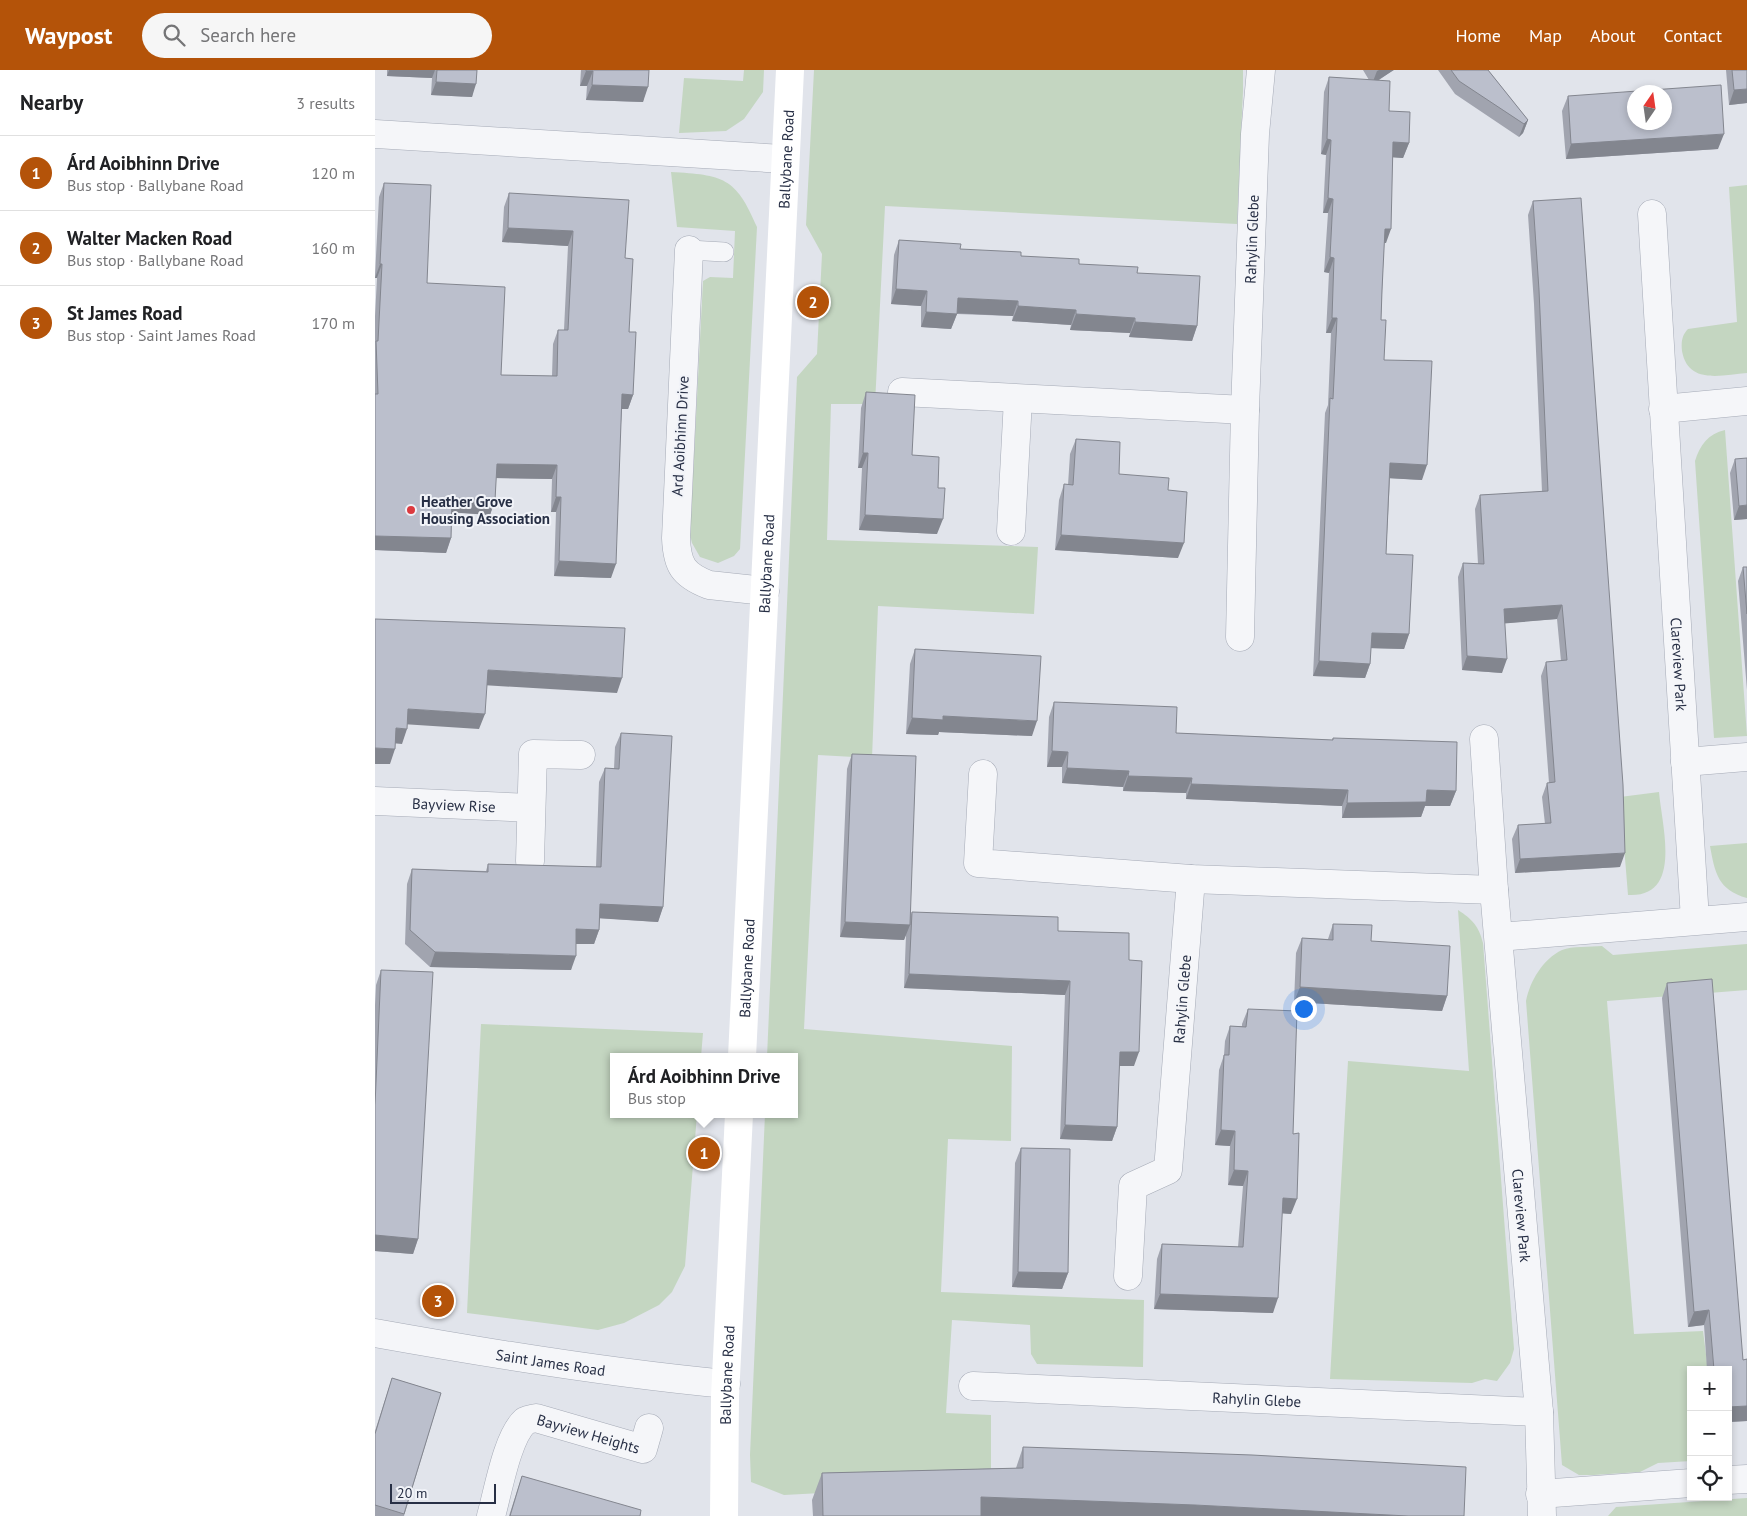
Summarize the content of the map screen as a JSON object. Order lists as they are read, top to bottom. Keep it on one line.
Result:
{"streets":{"main road":["Ballybane Road"],"street":["Rahylin Glebe","Ard Aoibhinn Drive","Clareview Park","Bayview Rise","Saint James Road","Bayview Heights"]},"crossings":[["Ballybane Road","Ard Aoibhinn Drive"],["Ballybane Road","Saint James Road"],["Rahylin Glebe","Clareview Park"]],"places":["Heather Grove Housing Association"],"scale_bar":"20 m","north":"top","page":{"header":"Waypost","search":"Search here","nav":["Home","Map","About","Contact"],"heading":["Nearby","3 results"],"list":[{"mark":"1","name":"Árd Aoibhinn Drive","note":"Bus stop · Ballybane Road","value":"120 m"},{"mark":"2","name":"Walter Macken Road","note":"Bus stop · Ballybane Road","value":"160 m"},{"mark":"3","name":"St James Road","note":"Bus stop · Saint James Road","value":"170 m"}],"pins":["2","1","3"],"popup":["Árd Aoibhinn Drive","Bus stop"],"map_buttons":["+","−"],"scale":"20 m"}}
